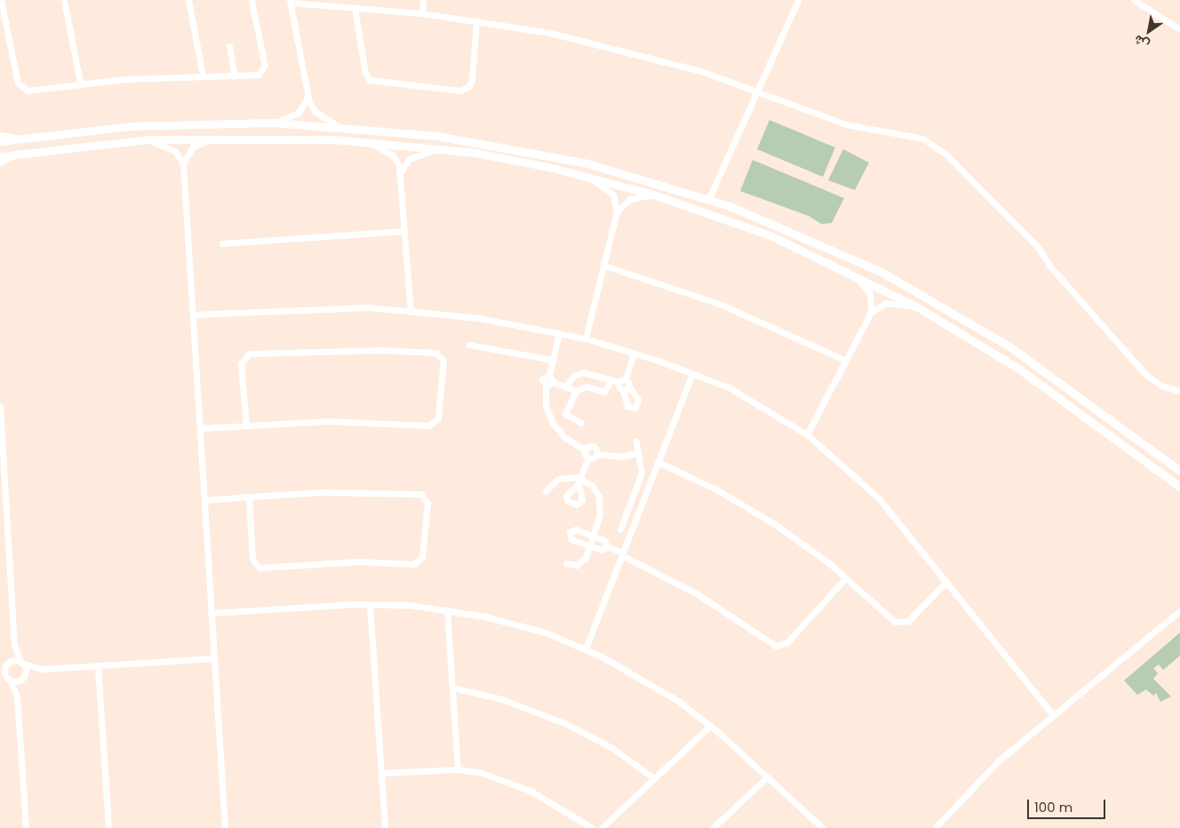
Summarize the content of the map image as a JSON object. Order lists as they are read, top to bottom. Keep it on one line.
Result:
{"scale_bar":"100 m","north":"bottom left"}
